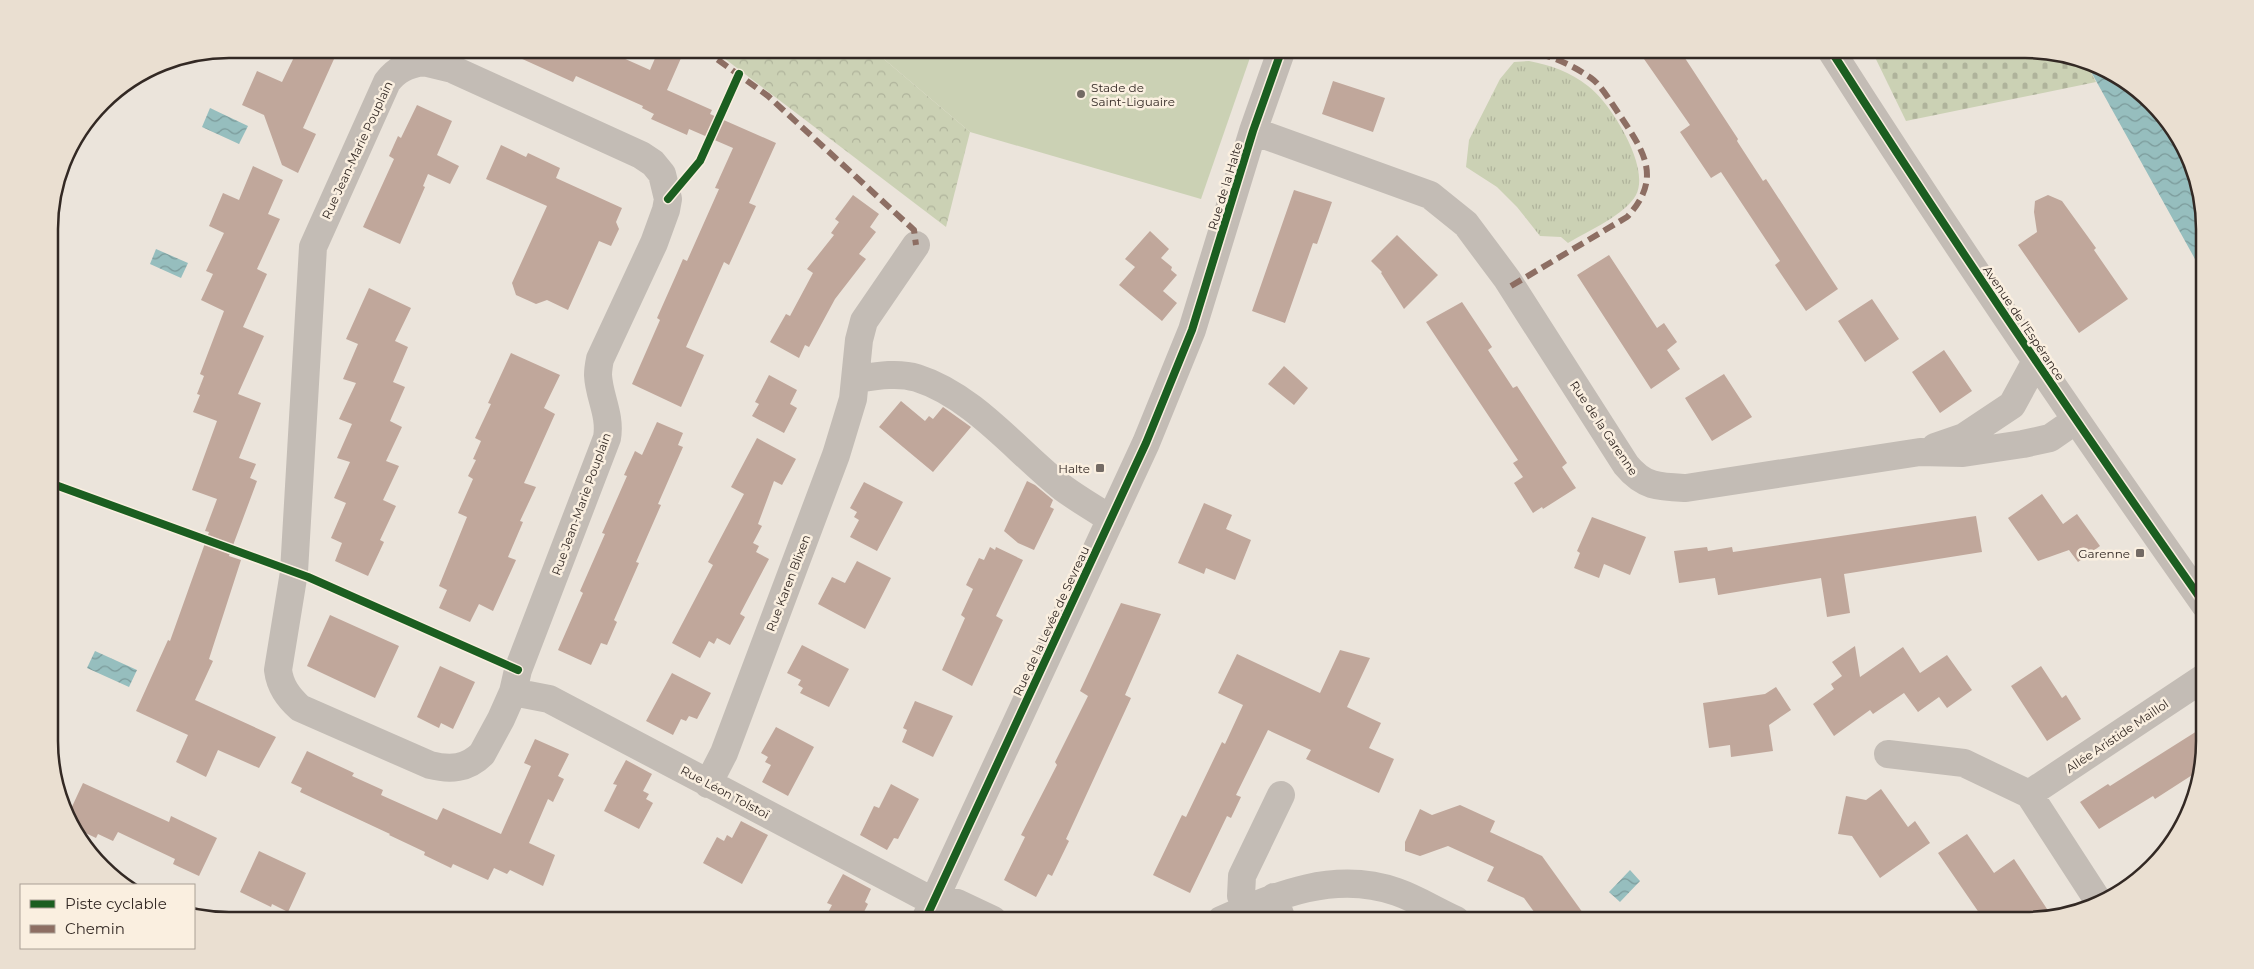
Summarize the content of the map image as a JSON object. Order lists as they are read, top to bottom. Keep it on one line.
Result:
{"streets":{"street":["Rue Jean-Marie Pouplain","Rue de la Halte","Avenue de l'Espérance","Rue de la Garenne","Rue Karen Blixen","Rue de la Levée de Sevreau","Allée Aristide Maillol","Rue Léon Tolstoï"]},"crossings":[["Rue Jean-Marie Pouplain","Rue Léon Tolstoï"],["Rue de la Halte","Rue de la Garenne"],["Rue de la Halte","Rue de la Levée de Sevreau"],["Avenue de l'Espérance","Rue de la Garenne"],["Rue Karen Blixen","Rue Léon Tolstoï"],["Rue de la Levée de Sevreau","Rue Léon Tolstoï"]],"places":{"other":["Stade de Saint-Liguaire"],"transit":["Halte","Garenne"]},"legend":["Piste cyclable","Chemin"]}
